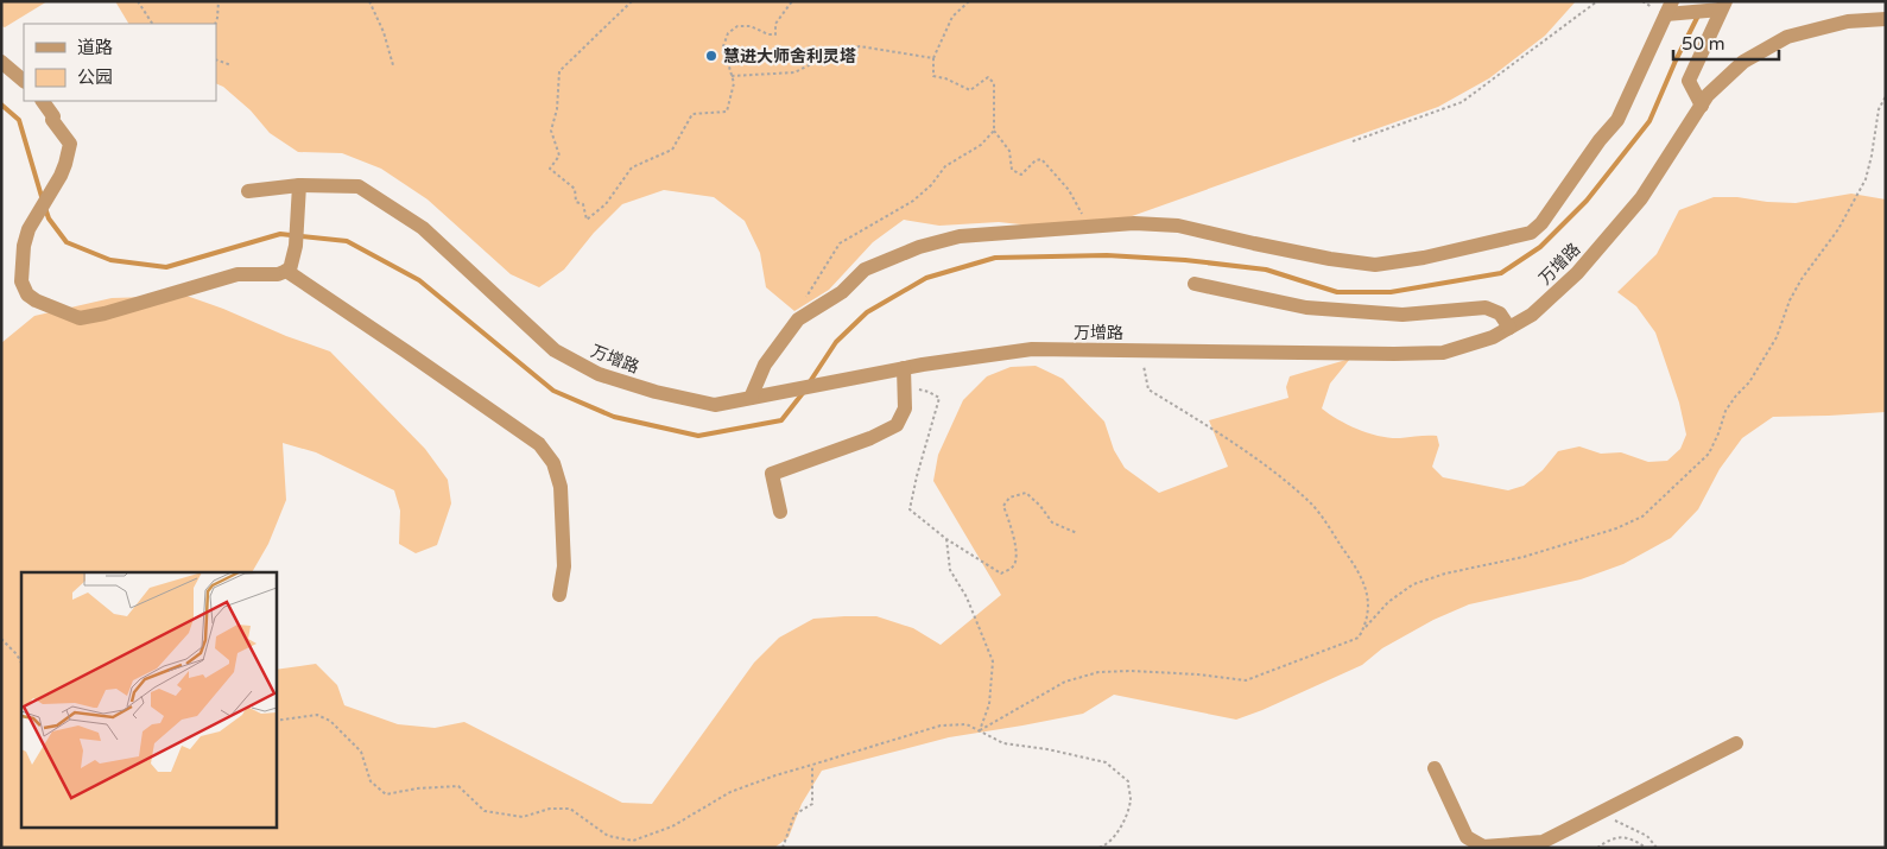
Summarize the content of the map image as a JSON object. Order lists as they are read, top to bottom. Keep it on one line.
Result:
{"streets":{"street":["万增路"]},"places":["慧进大师舍利灵塔"],"legend":["道路","公园"],"scale_bar":"50 m"}
